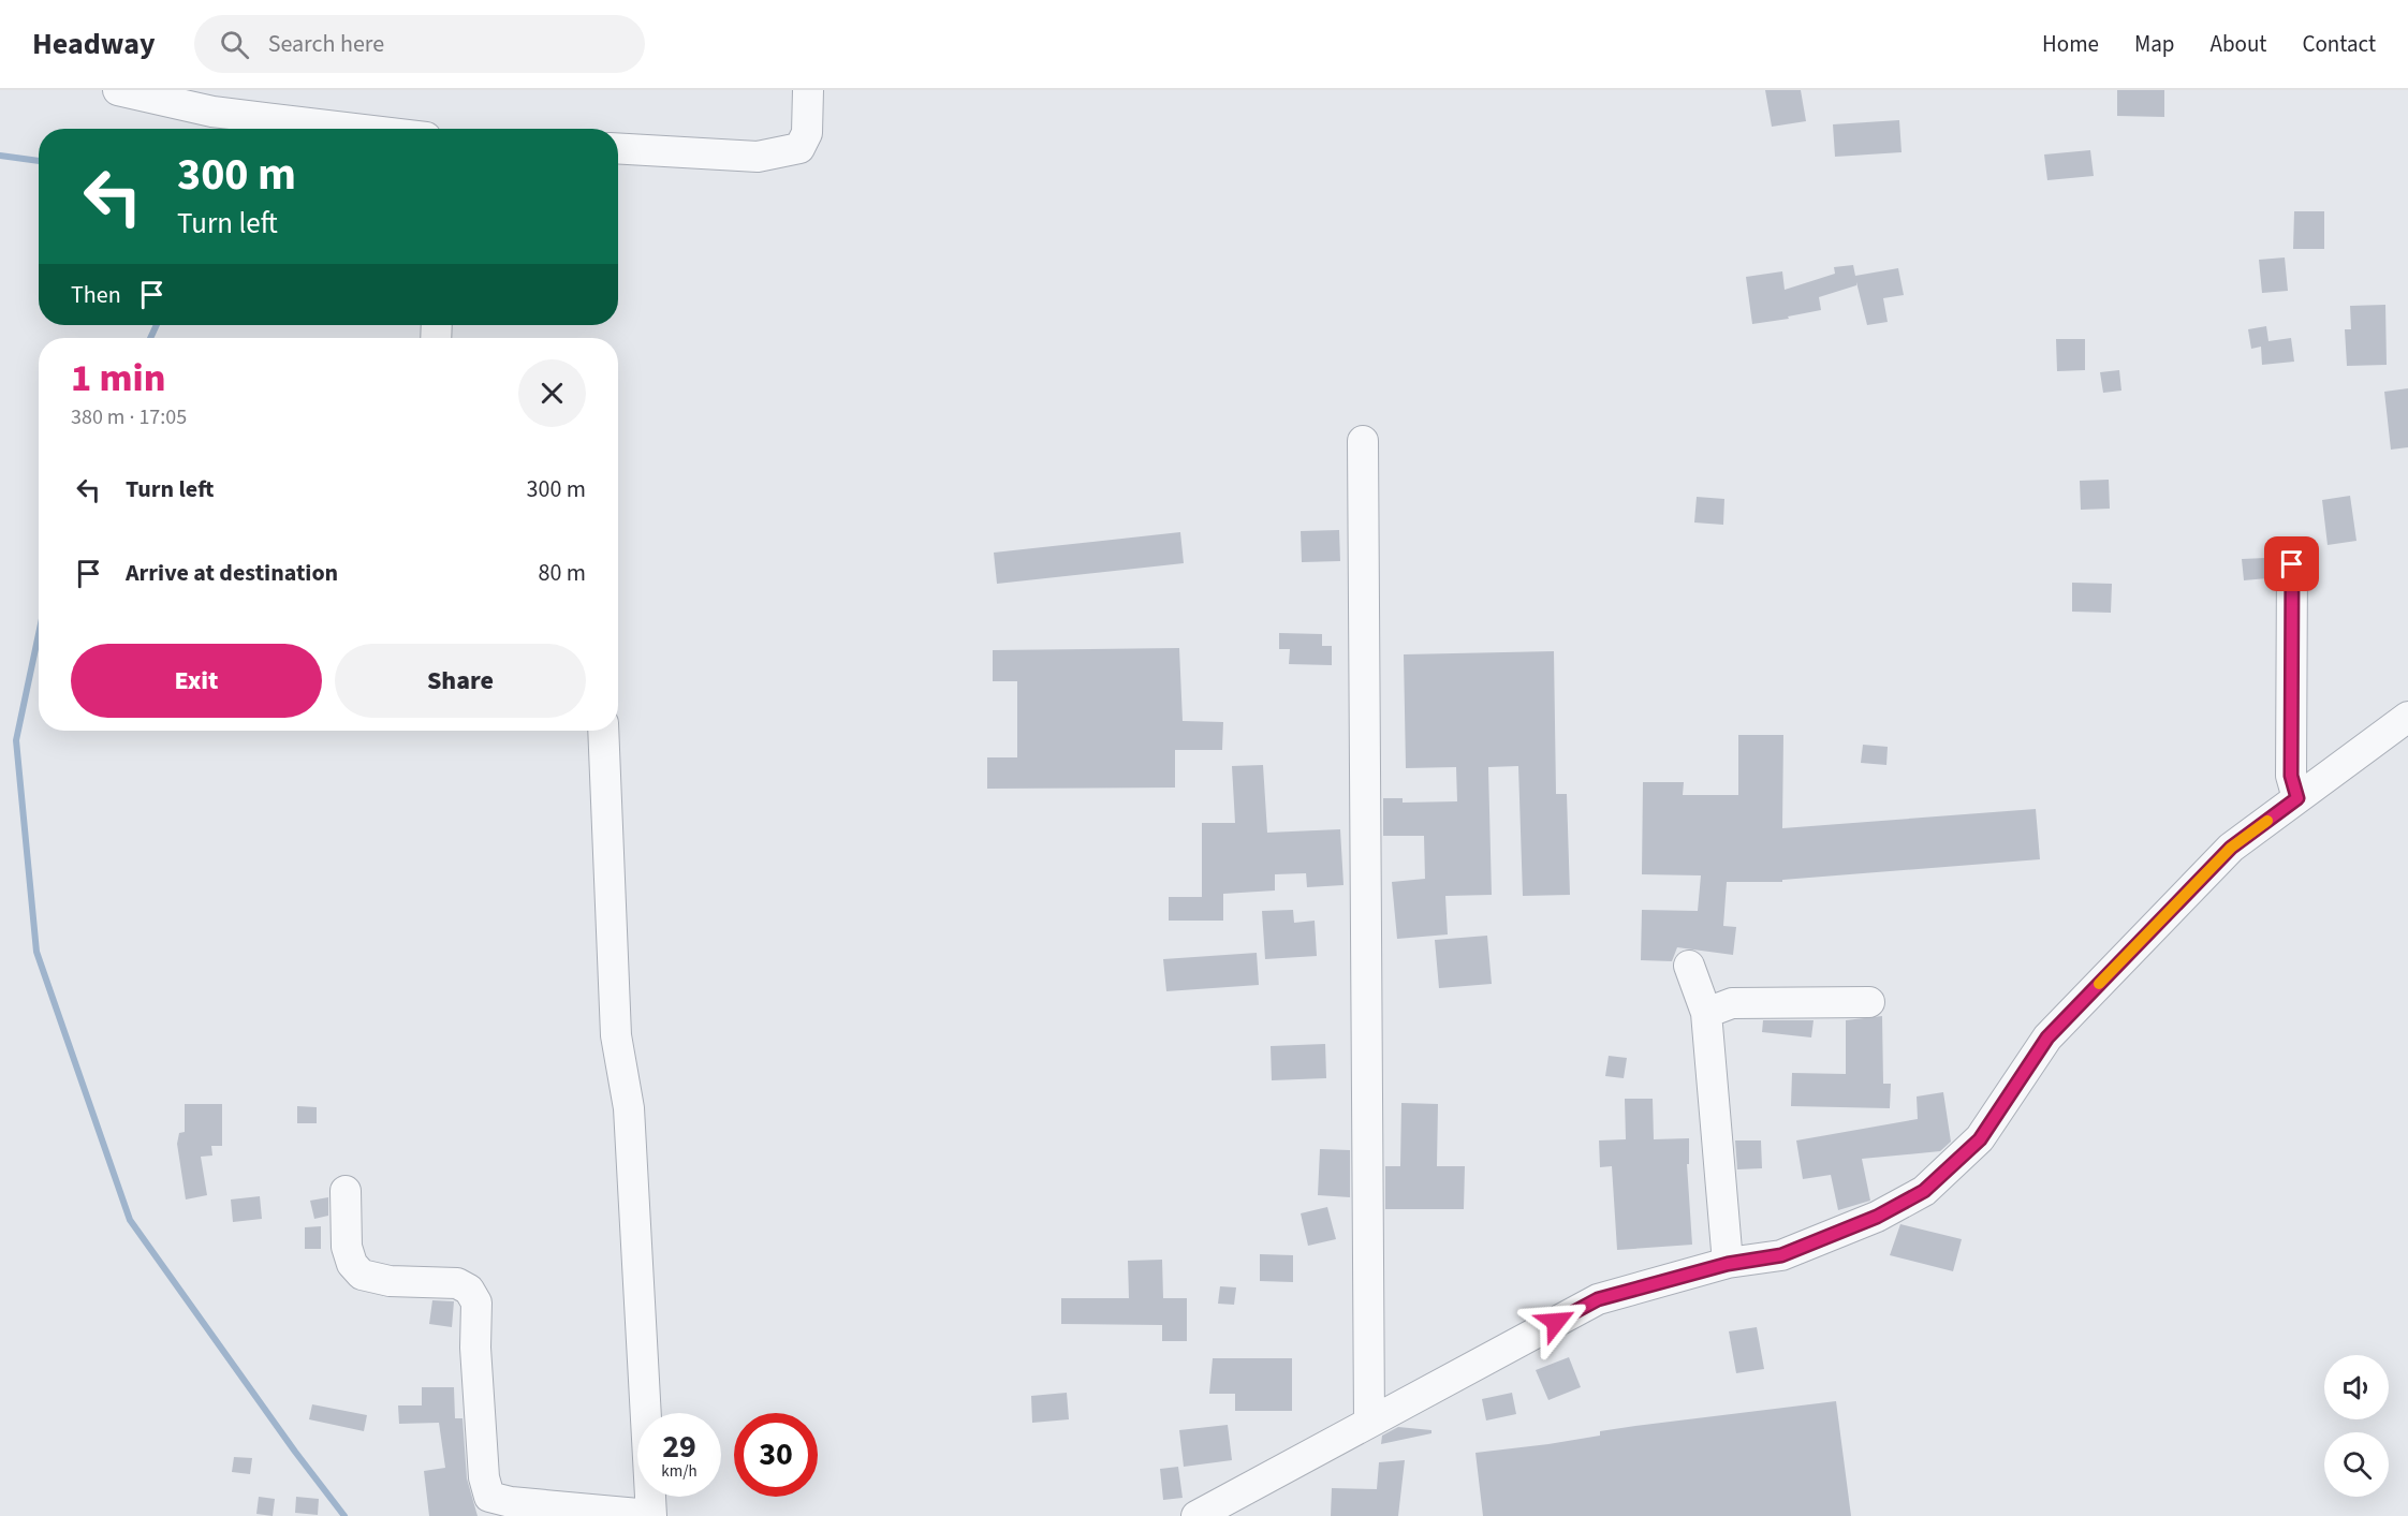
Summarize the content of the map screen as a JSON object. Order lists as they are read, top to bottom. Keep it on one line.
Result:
{"page":{"header":"Headway","search":"Search here","nav":["Home","Map","About","Contact"],"turn":["300 m","Turn left"],"then":"Then","heading":["1 min","380 m · 17:05"],"list":[{"name":"Turn left","value":"300 m"},{"name":"Arrive at destination","value":"80 m"}],"buttons":["Exit","Share"],"speed":"29 km/h","limit":"30"}}
